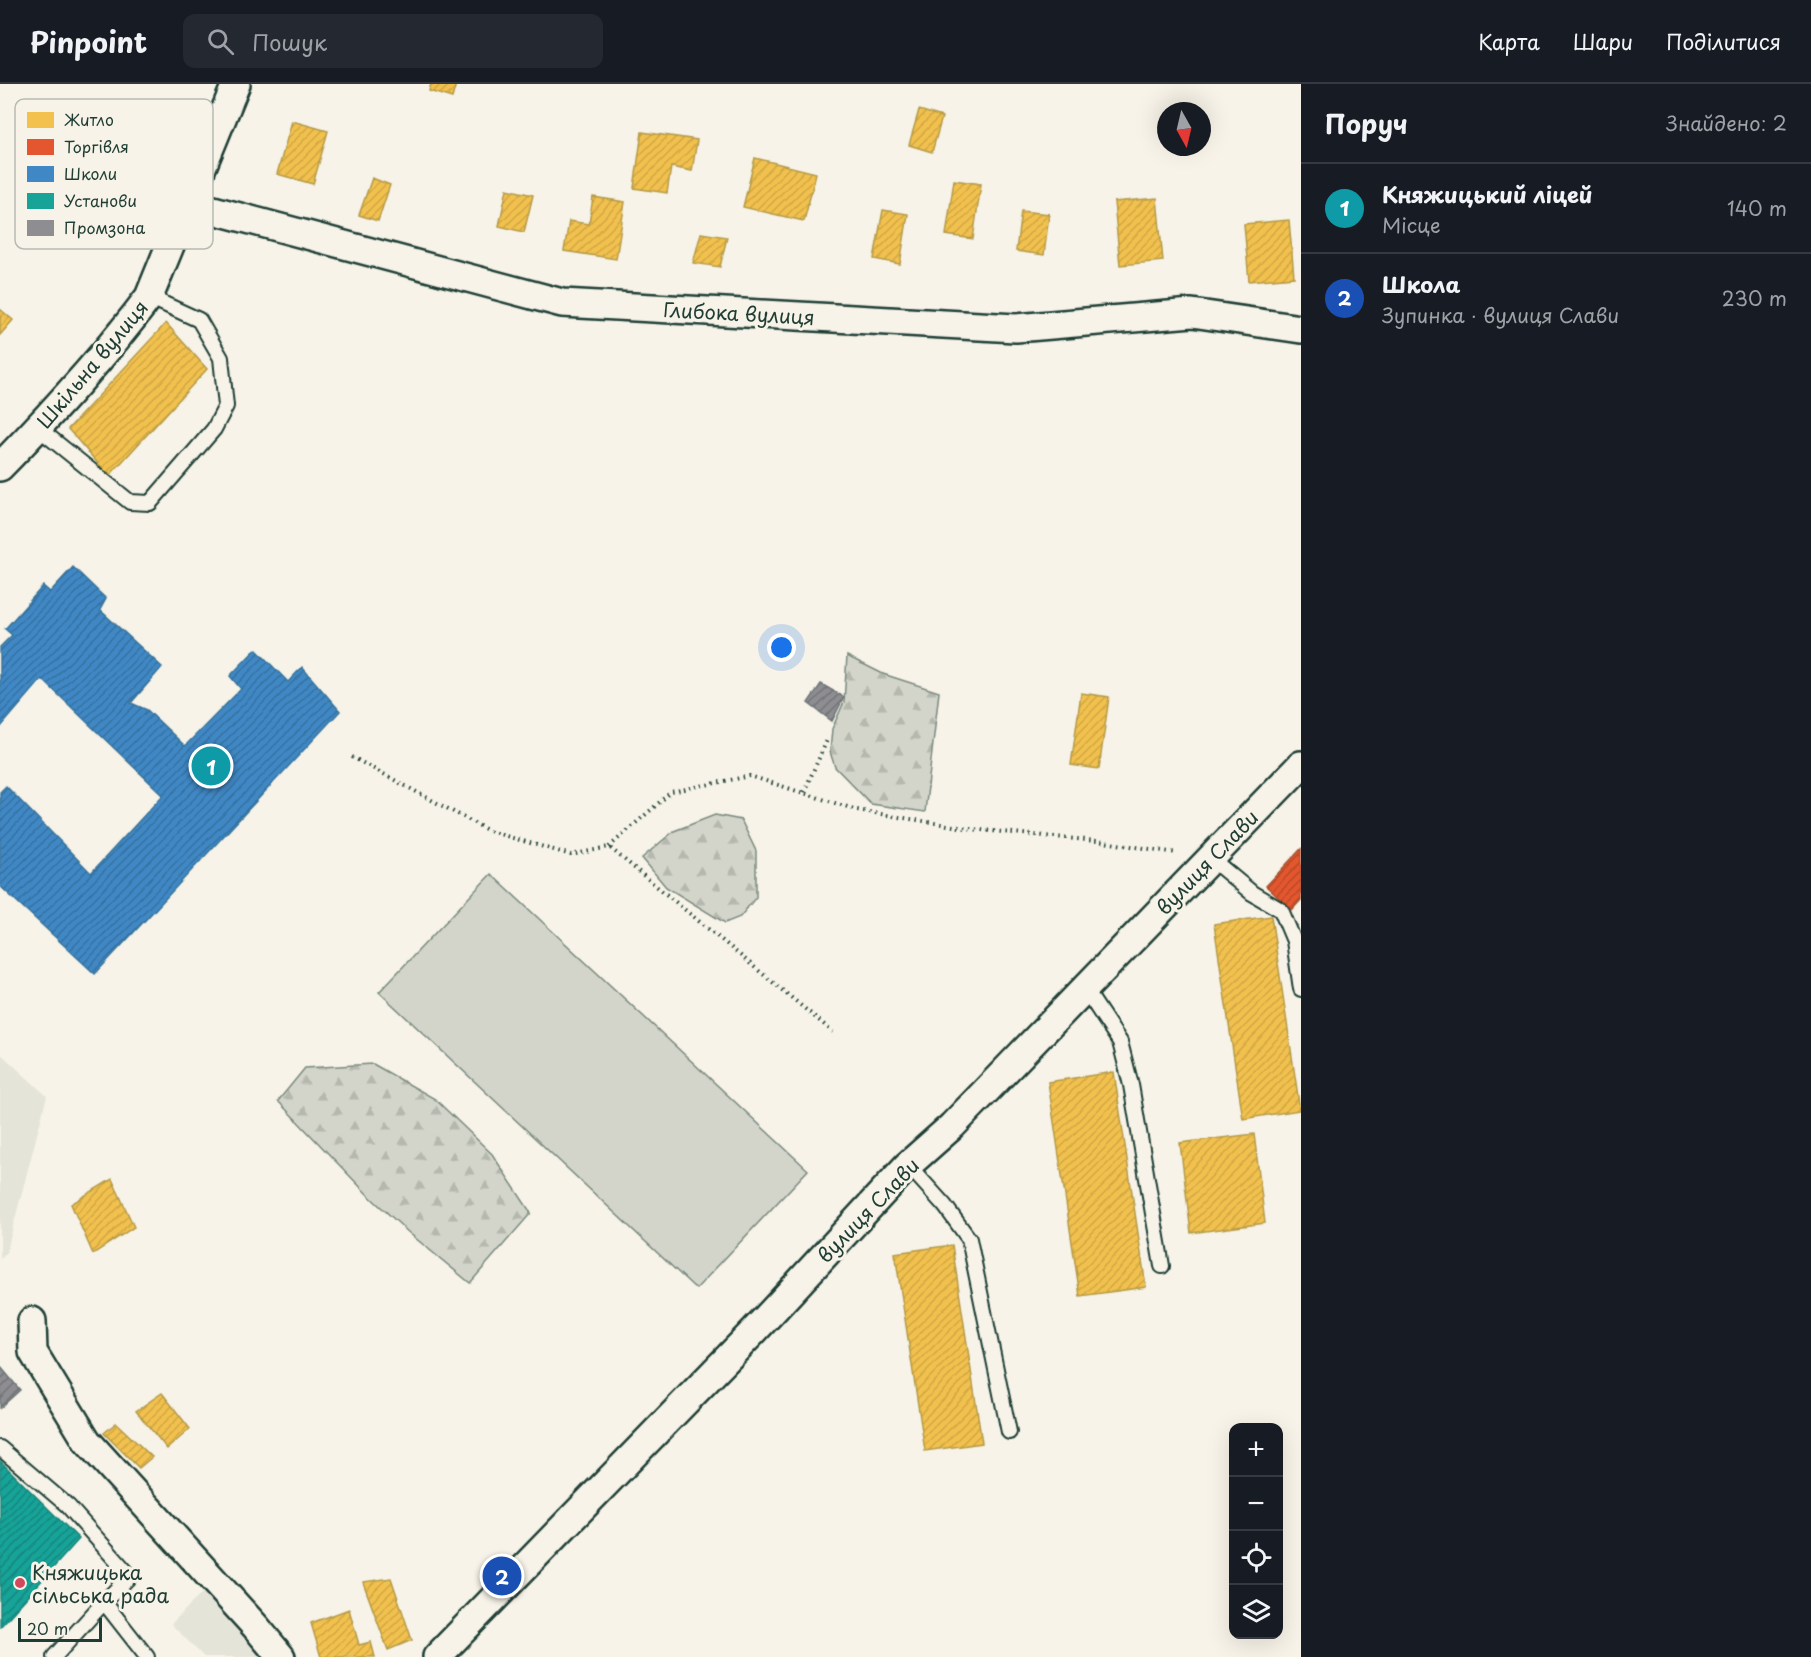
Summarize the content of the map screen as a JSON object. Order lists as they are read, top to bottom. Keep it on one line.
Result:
{"streets":{"street":["Глибока вулиця","Шкільна вулиця","вулиця Слави"]},"places":["Княжицька сільська рада"],"legend":["Житло","Торгівля","Школи","Установи","Промзона"],"scale_bar":"20 m","north":"bottom","page":{"header":"Pinpoint","search":"Пошук","nav":["Карта","Шари","Поділитися"],"heading":["Поруч","Знайдено: 2"],"list":[{"mark":"1","name":"Княжицький ліцей","note":"Місце","value":"140 m"},{"mark":"2","name":"Школа","note":"Зупинка · вулиця Слави","value":"230 m"}],"pins":["1","2"],"map_buttons":["+","−"],"scale":"20 m"}}
